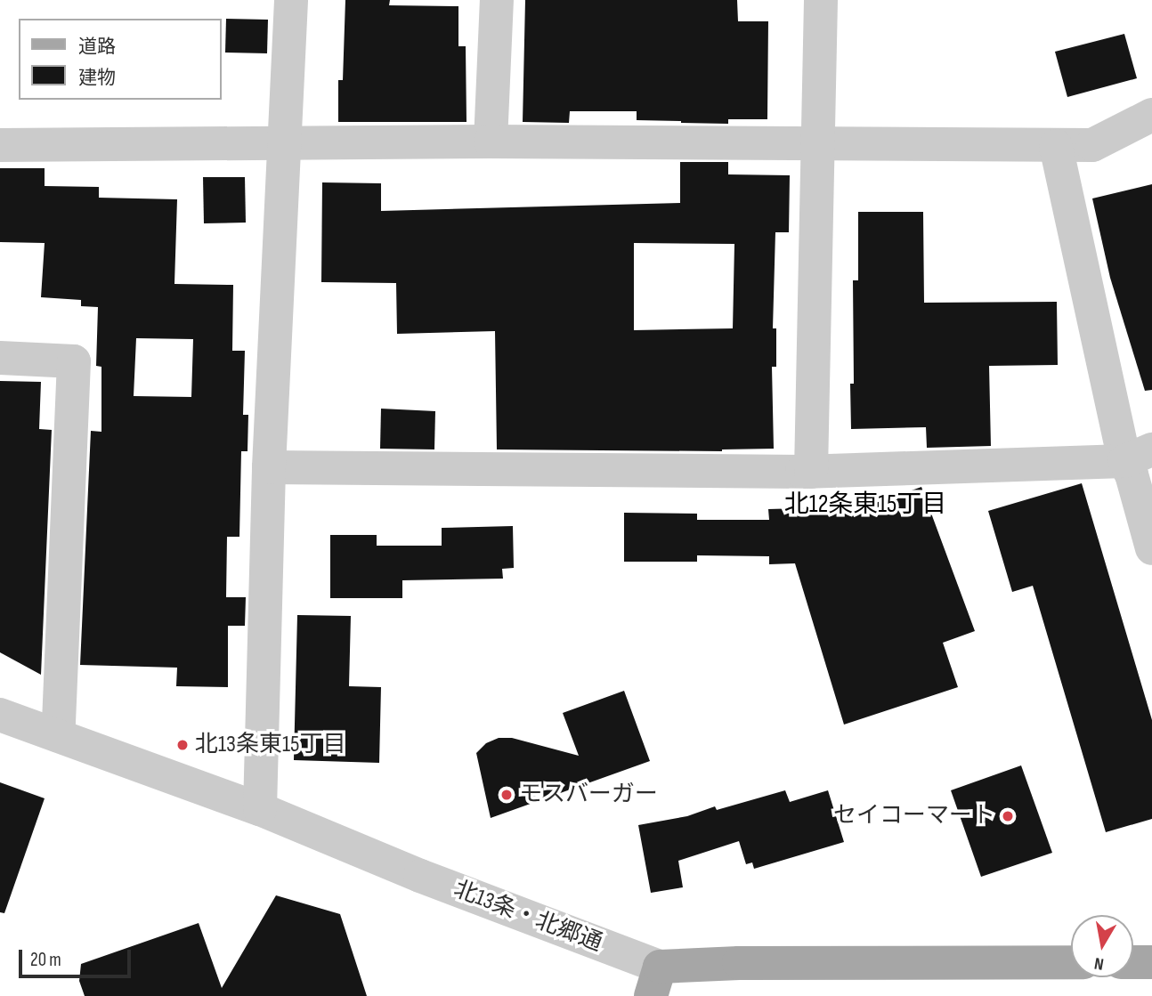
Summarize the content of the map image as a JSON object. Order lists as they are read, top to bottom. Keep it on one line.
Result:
{"streets":{"main road":["北13条・北郷通"]},"districts":["北12条東15丁目"],"places":["北13条東15丁目","モスバーガー","セイコーマート"],"legend":["道路","建物"],"scale_bar":"20 m","north":"bottom"}
